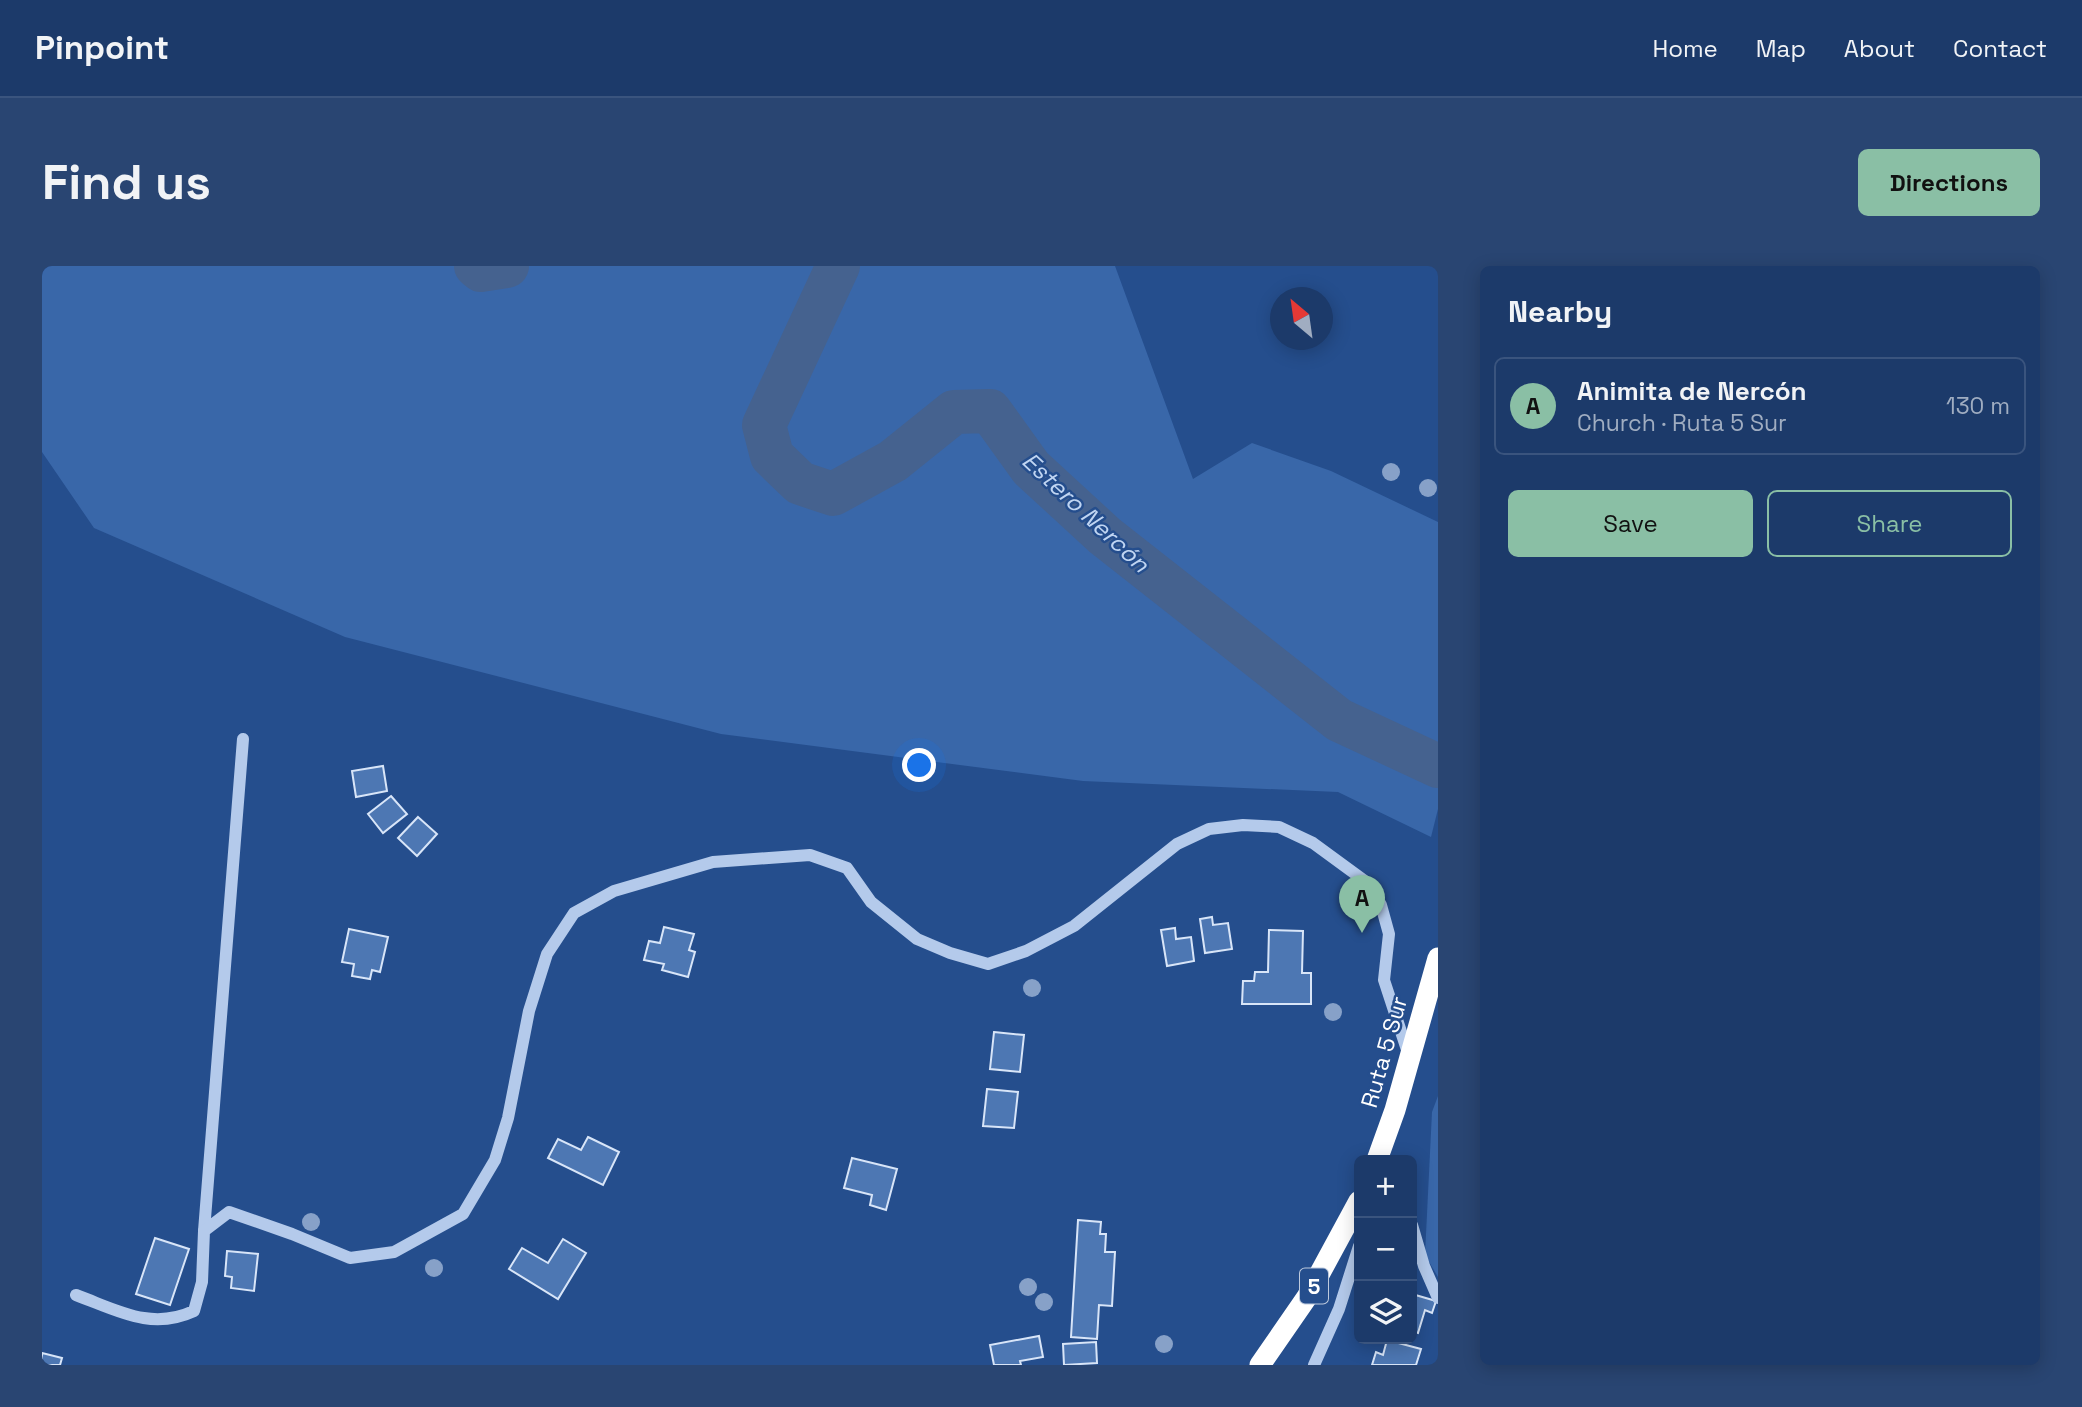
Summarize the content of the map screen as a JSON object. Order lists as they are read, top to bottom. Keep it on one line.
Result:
{"streets":{"highway":["Ruta 5 Sur","5"]},"water":["Estero Nercón"],"north":"top left","page":{"header":"Pinpoint","nav":["Home","Map","About","Contact"],"buttons":["Directions",["Save","Share"]],"title":"Find us","heading":"Nearby","list":[{"mark":"A","name":"Animita de Nercón","note":"Church · Ruta 5 Sur","value":"130 m"}],"pins":"A","map_buttons":["+","−"]}}
